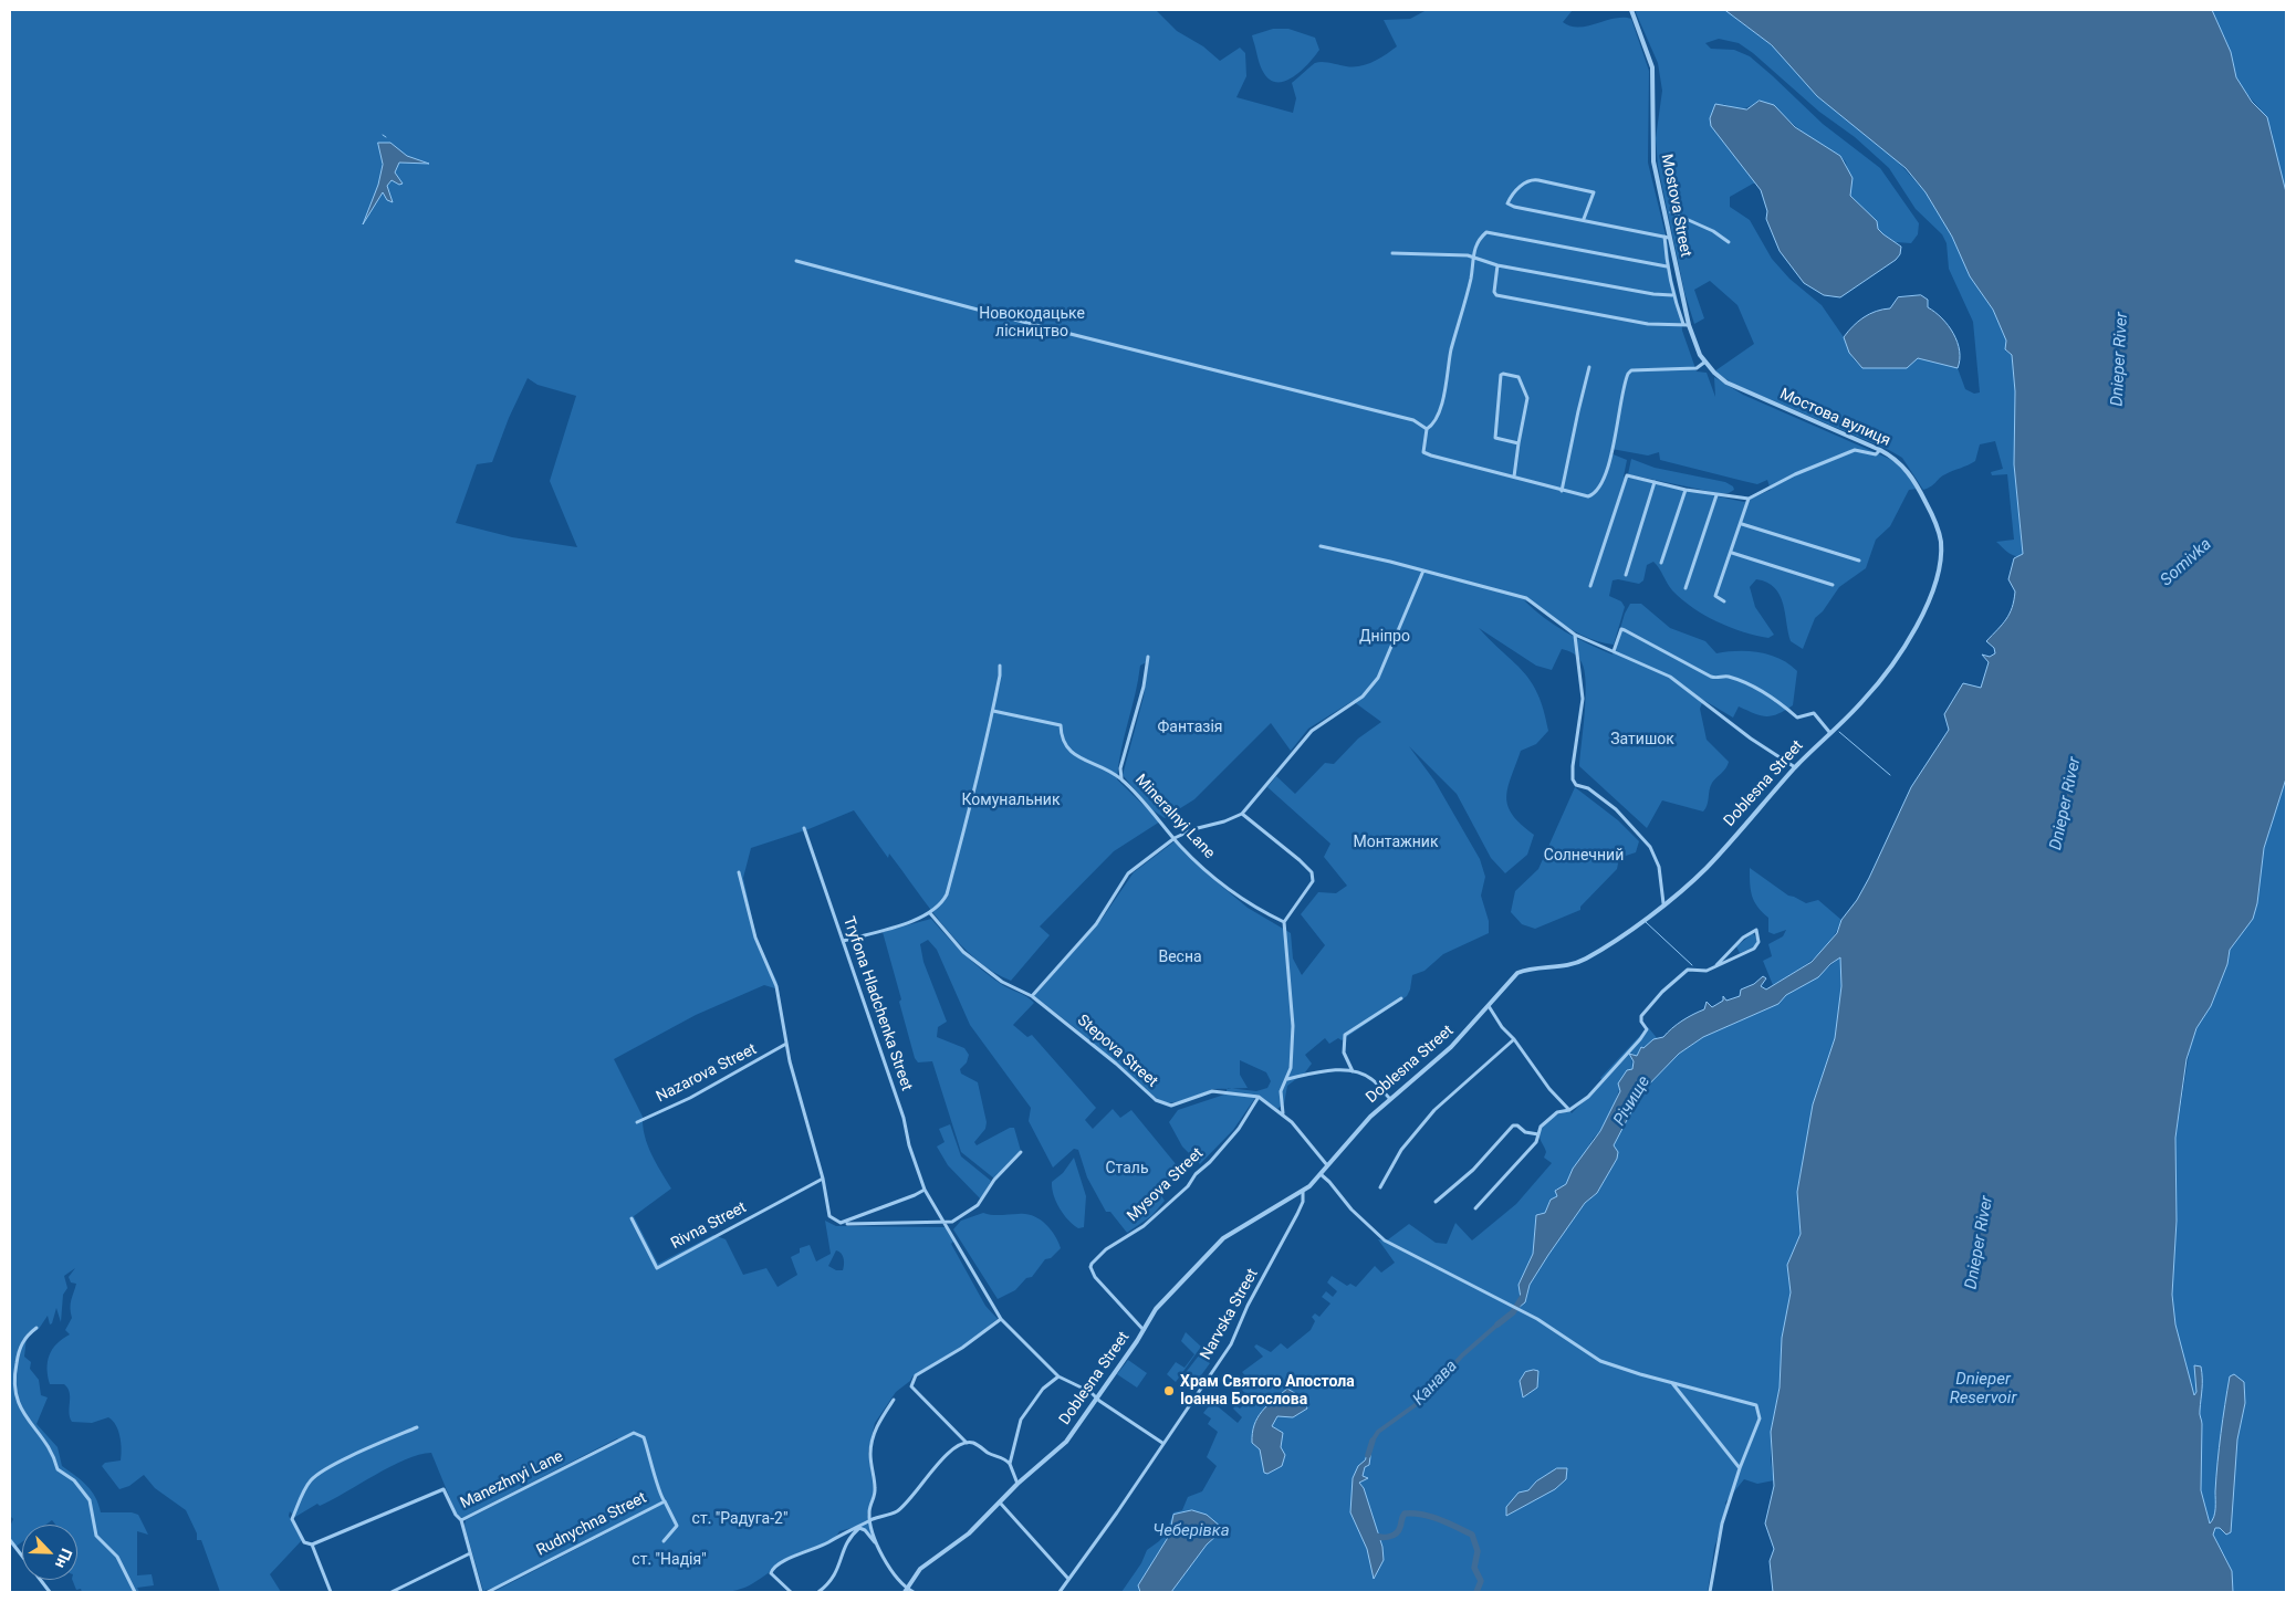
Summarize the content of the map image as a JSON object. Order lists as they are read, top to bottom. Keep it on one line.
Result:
{"streets":{"street":["Mostova Street","Мостова вулиця","Doblesna Street","Mineralnyi Lane","Tryfona Hladchenka Street","Stepova Street","Nazarova Street","Mysova Street","Rivna Street","Narvska Street","Manezhnyi Lane","Rudnychna Street"]},"crossings":[["Mostova Street","Мостова вулиця"],["Мостова вулиця","Doblesna Street"],["Doblesna Street","Tryfona Hladchenka Street"],["Doblesna Street","Stepova Street"],["Doblesna Street","Mysova Street"],["Doblesna Street","Narvska Street"],["Tryfona Hladchenka Street","Narvska Street"],["Stepova Street","Mysova Street"],["Manezhnyi Lane","Rudnychna Street"]],"water":["Dnieper River","Somivka","Річище","Dnieper Reservoir","Канава","Чеберівка"],"parks":["Новокодацьке лісництво","Дніпро","Фантазія","Затишок","Комунальник","Монтажник","Солнечний","Весна","Сталь","ст. \"Радуга-2\"","ст. \"Надія\""],"places":["Храм Святого Апостола Іоанна Богослова"],"north":"bottom right"}
